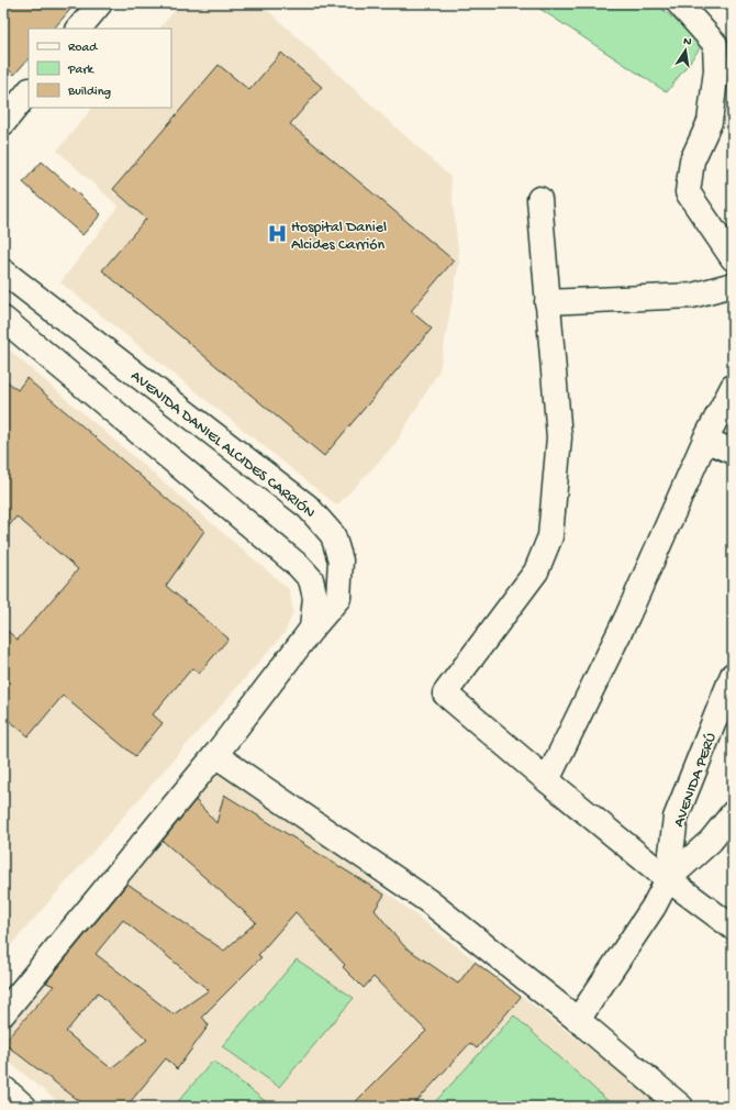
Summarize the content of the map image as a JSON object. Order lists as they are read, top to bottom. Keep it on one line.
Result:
{"streets":{"street":["AVENIDA DANIEL ALCIDES CARRIÓN","AVENIDA PERÚ"]},"places":{"hospital":["Hospital Daniel Alcides Carrión"]},"legend":["Road","Park","Building"],"north":"top"}
